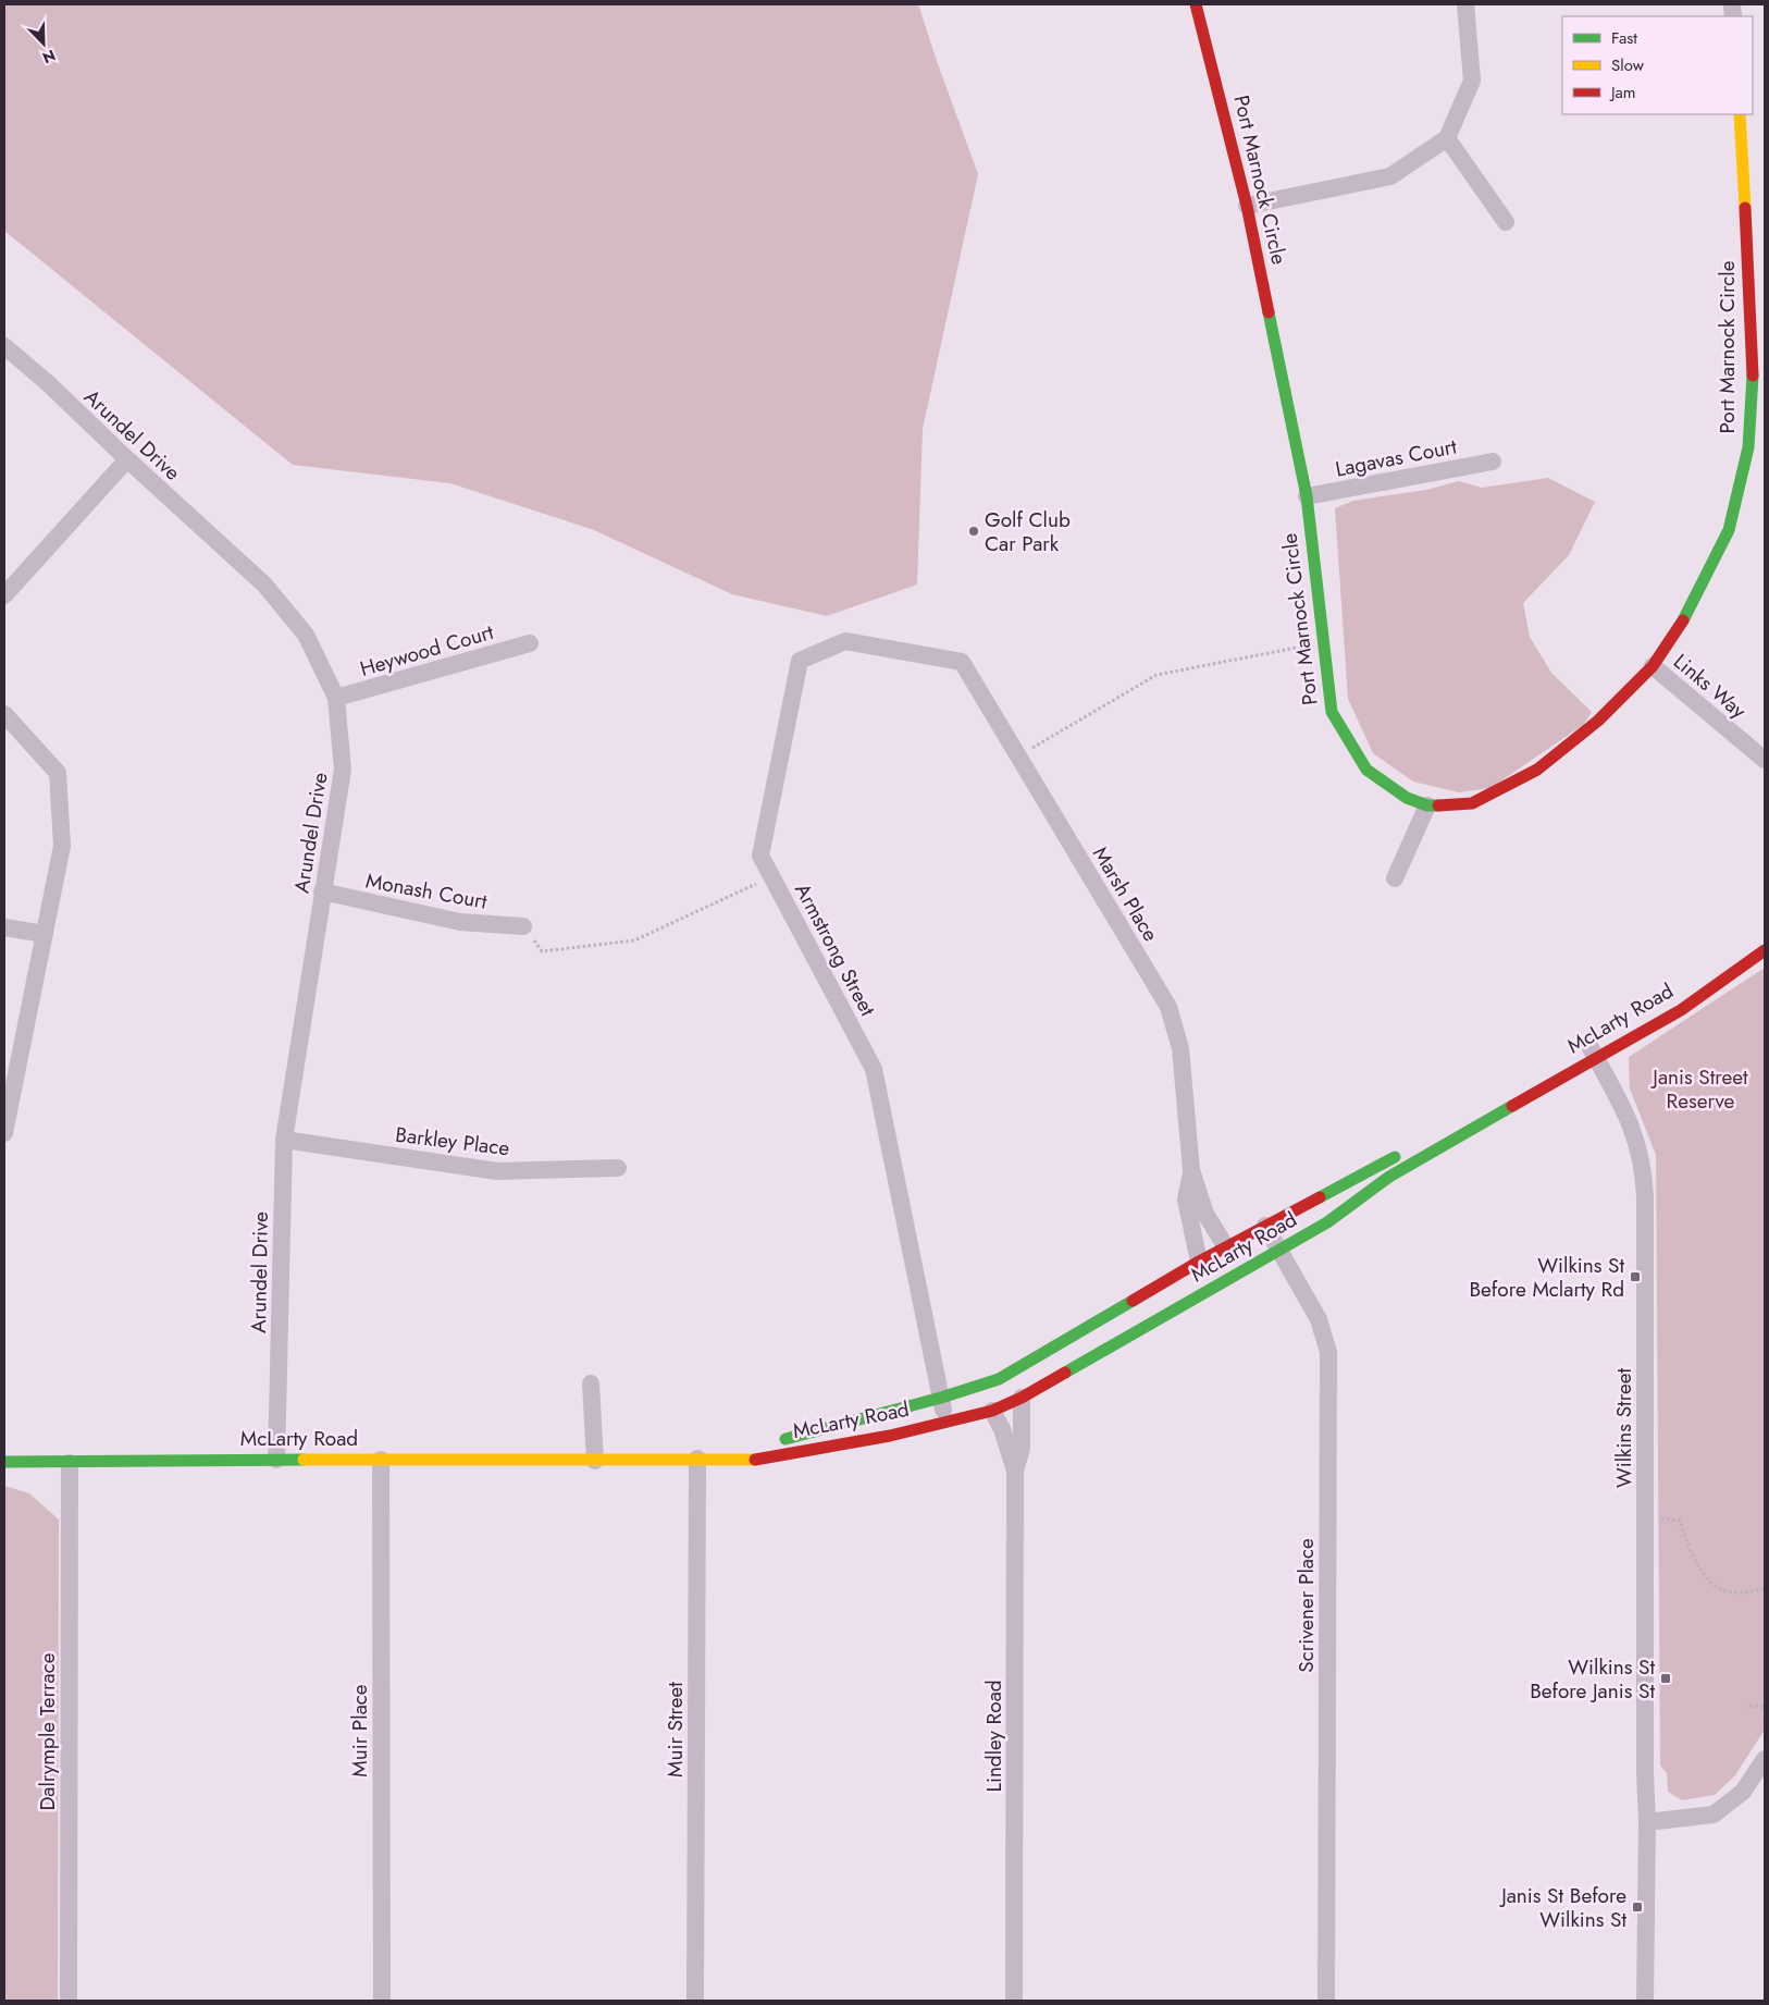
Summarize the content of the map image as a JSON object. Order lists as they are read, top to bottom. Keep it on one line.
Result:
{"streets":{"street":["Port Marnock Circle","Arundel Drive","Lagavas Court","Heywood Court","Links Way","Monash Court","Marsh Place","Armstrong Street","McLarty Road","Barkley Place","Wilkins Street","Scrivener Place","Muir Street","Muir Place","Dalrymple Terrace","Lindley Road"]},"crossings":[["Port Marnock Circle","Lagavas Court"],["Port Marnock Circle","Links Way"],["Arundel Drive","Heywood Court"],["Arundel Drive","Monash Court"],["Arundel Drive","McLarty Road"],["Arundel Drive","Barkley Place"],["Marsh Place","Armstrong Street"],["Marsh Place","McLarty Road"],["Armstrong Street","McLarty Road"],["McLarty Road","Wilkins Street"],["McLarty Road","Scrivener Place"],["McLarty Road","Muir Street"],["McLarty Road","Muir Place"],["McLarty Road","Dalrymple Terrace"],["McLarty Road","Lindley Road"]],"parks":["Janis Street Reserve"],"places":{"other":["Golf Club Car Park"],"transit":["Wilkins St Before Mclarty Rd","Wilkins St Before Janis St","Janis St Before Wilkins St"]},"legend":["Fast","Slow","Jam"],"north":"bottom right"}
